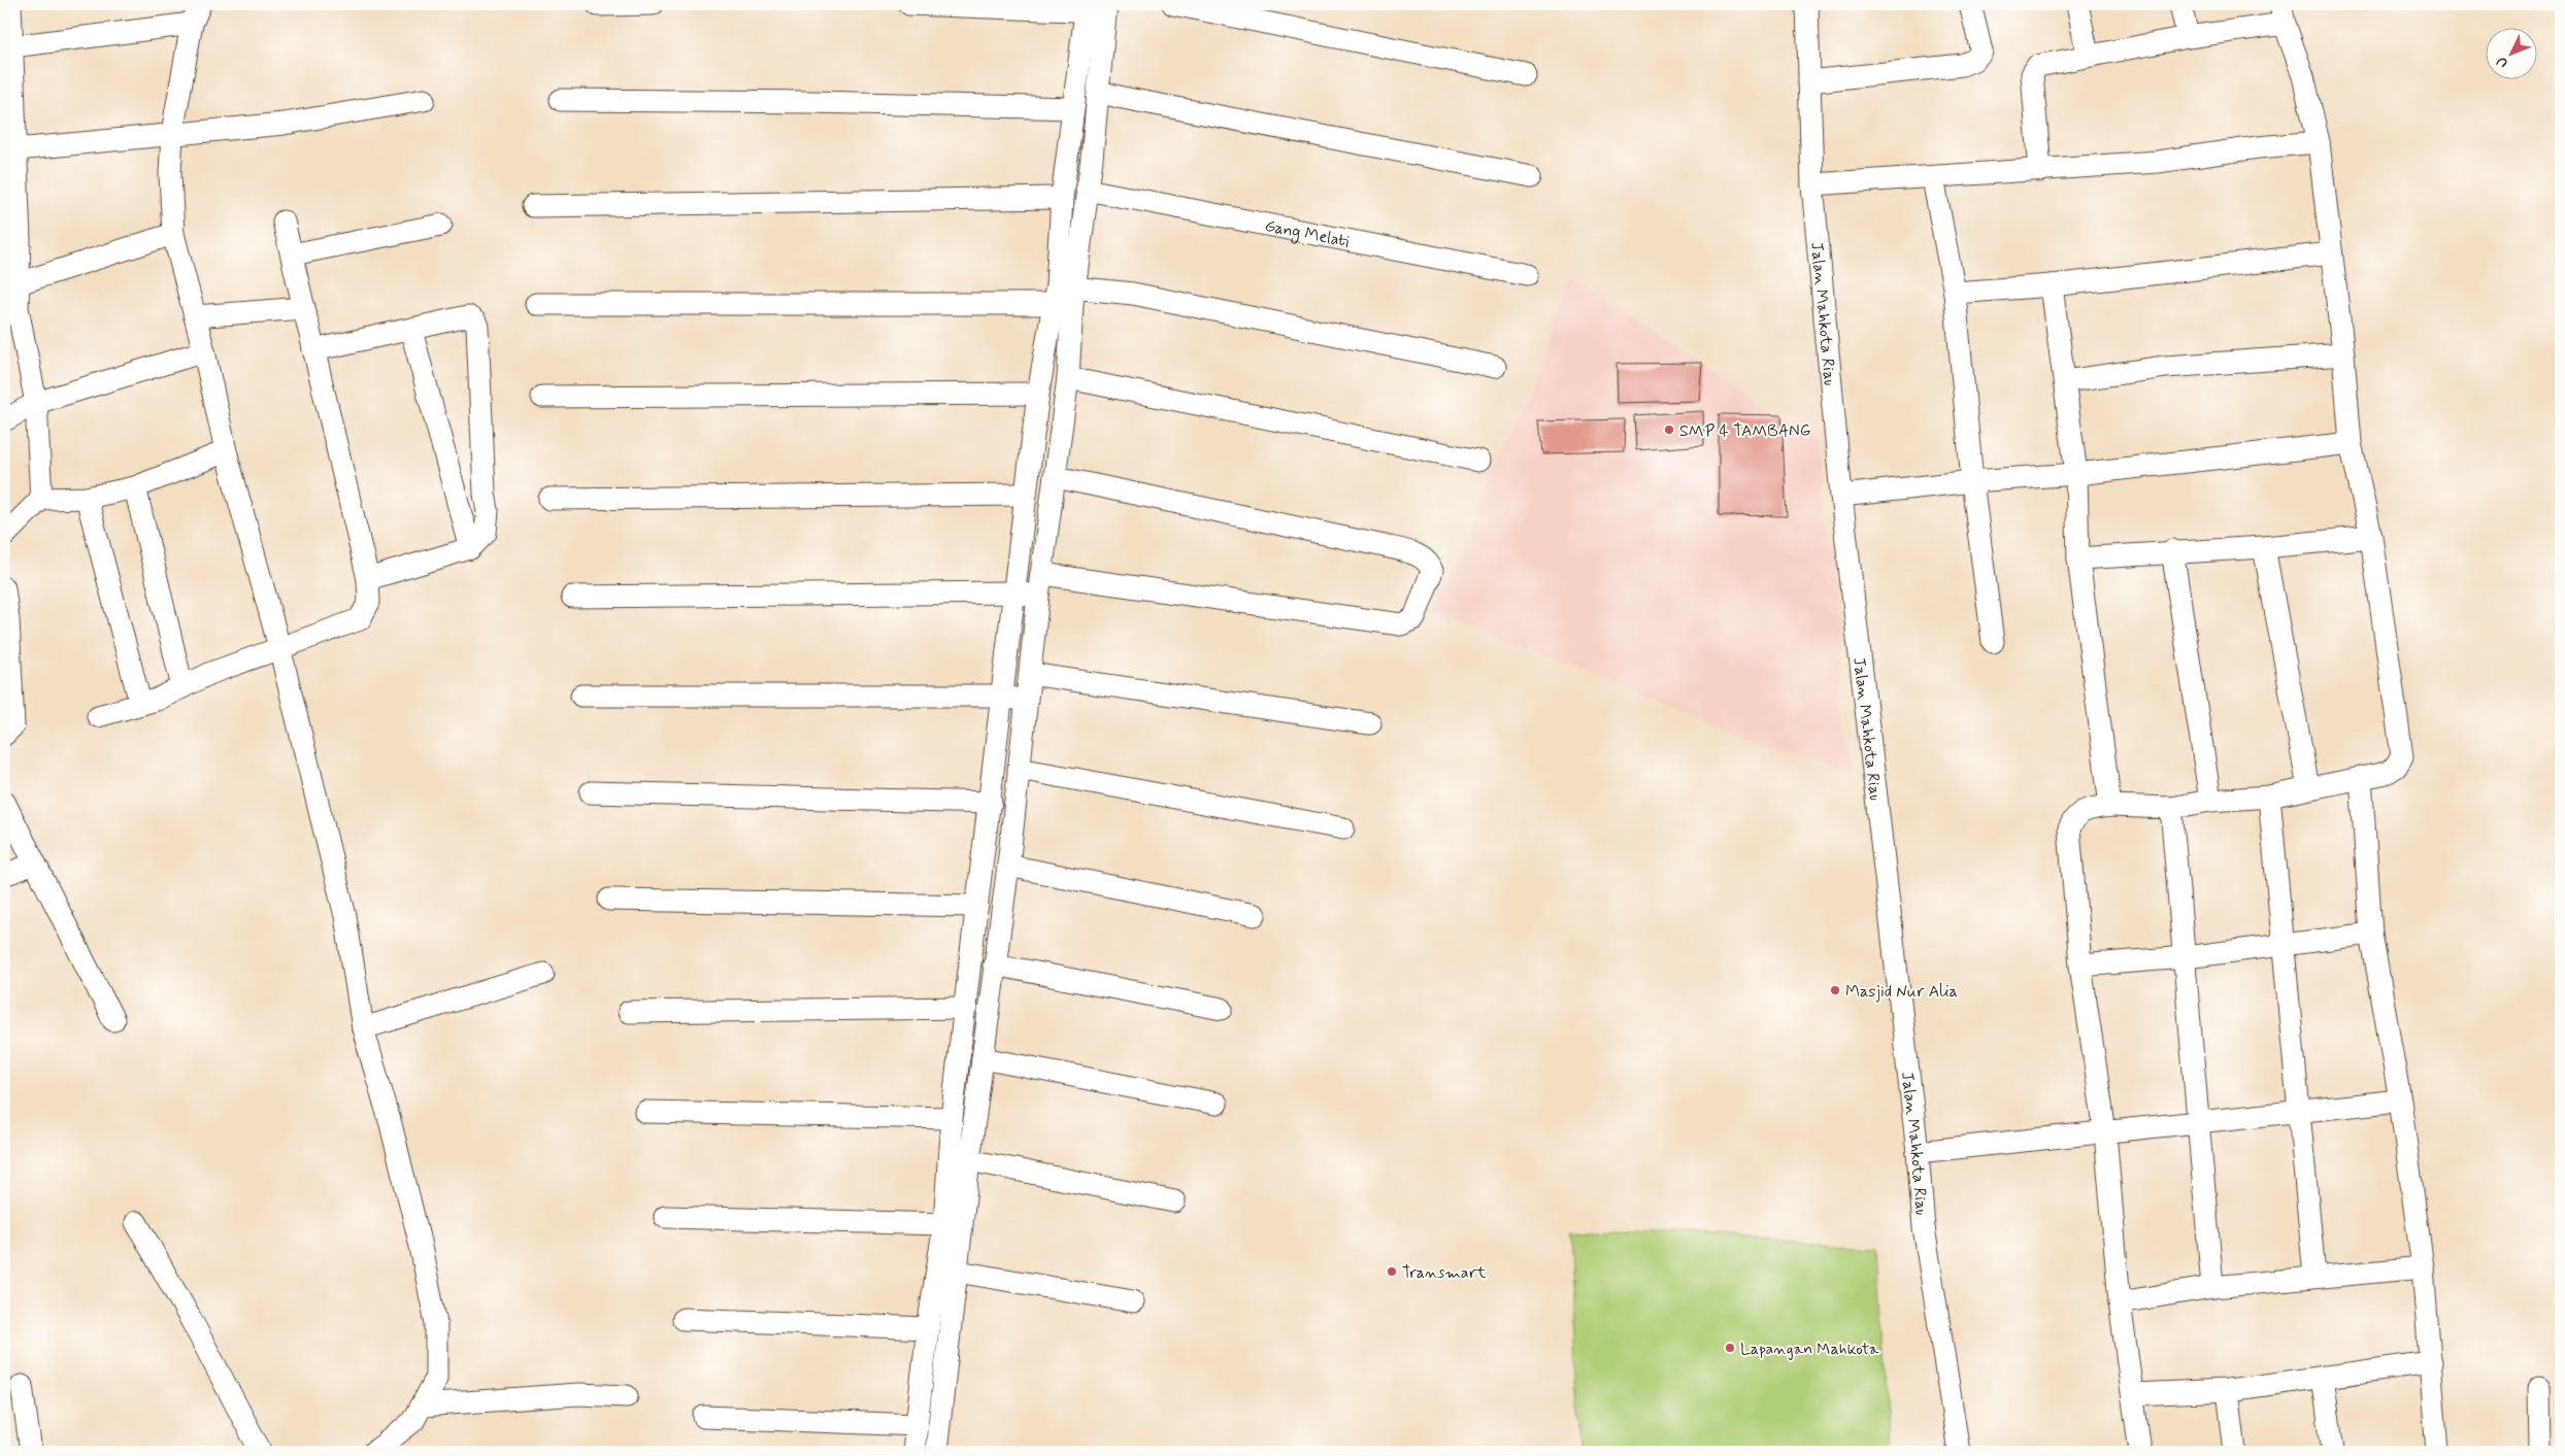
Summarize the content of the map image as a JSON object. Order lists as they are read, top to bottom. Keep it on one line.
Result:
{"streets":{"street":["Gang Melati","Jalan Mahkota Riau"]},"places":["SMP 4 TAMBANG","Masjid Nur Alia","Transmart","Lapangan Mahkota"],"north":"bottom left"}
